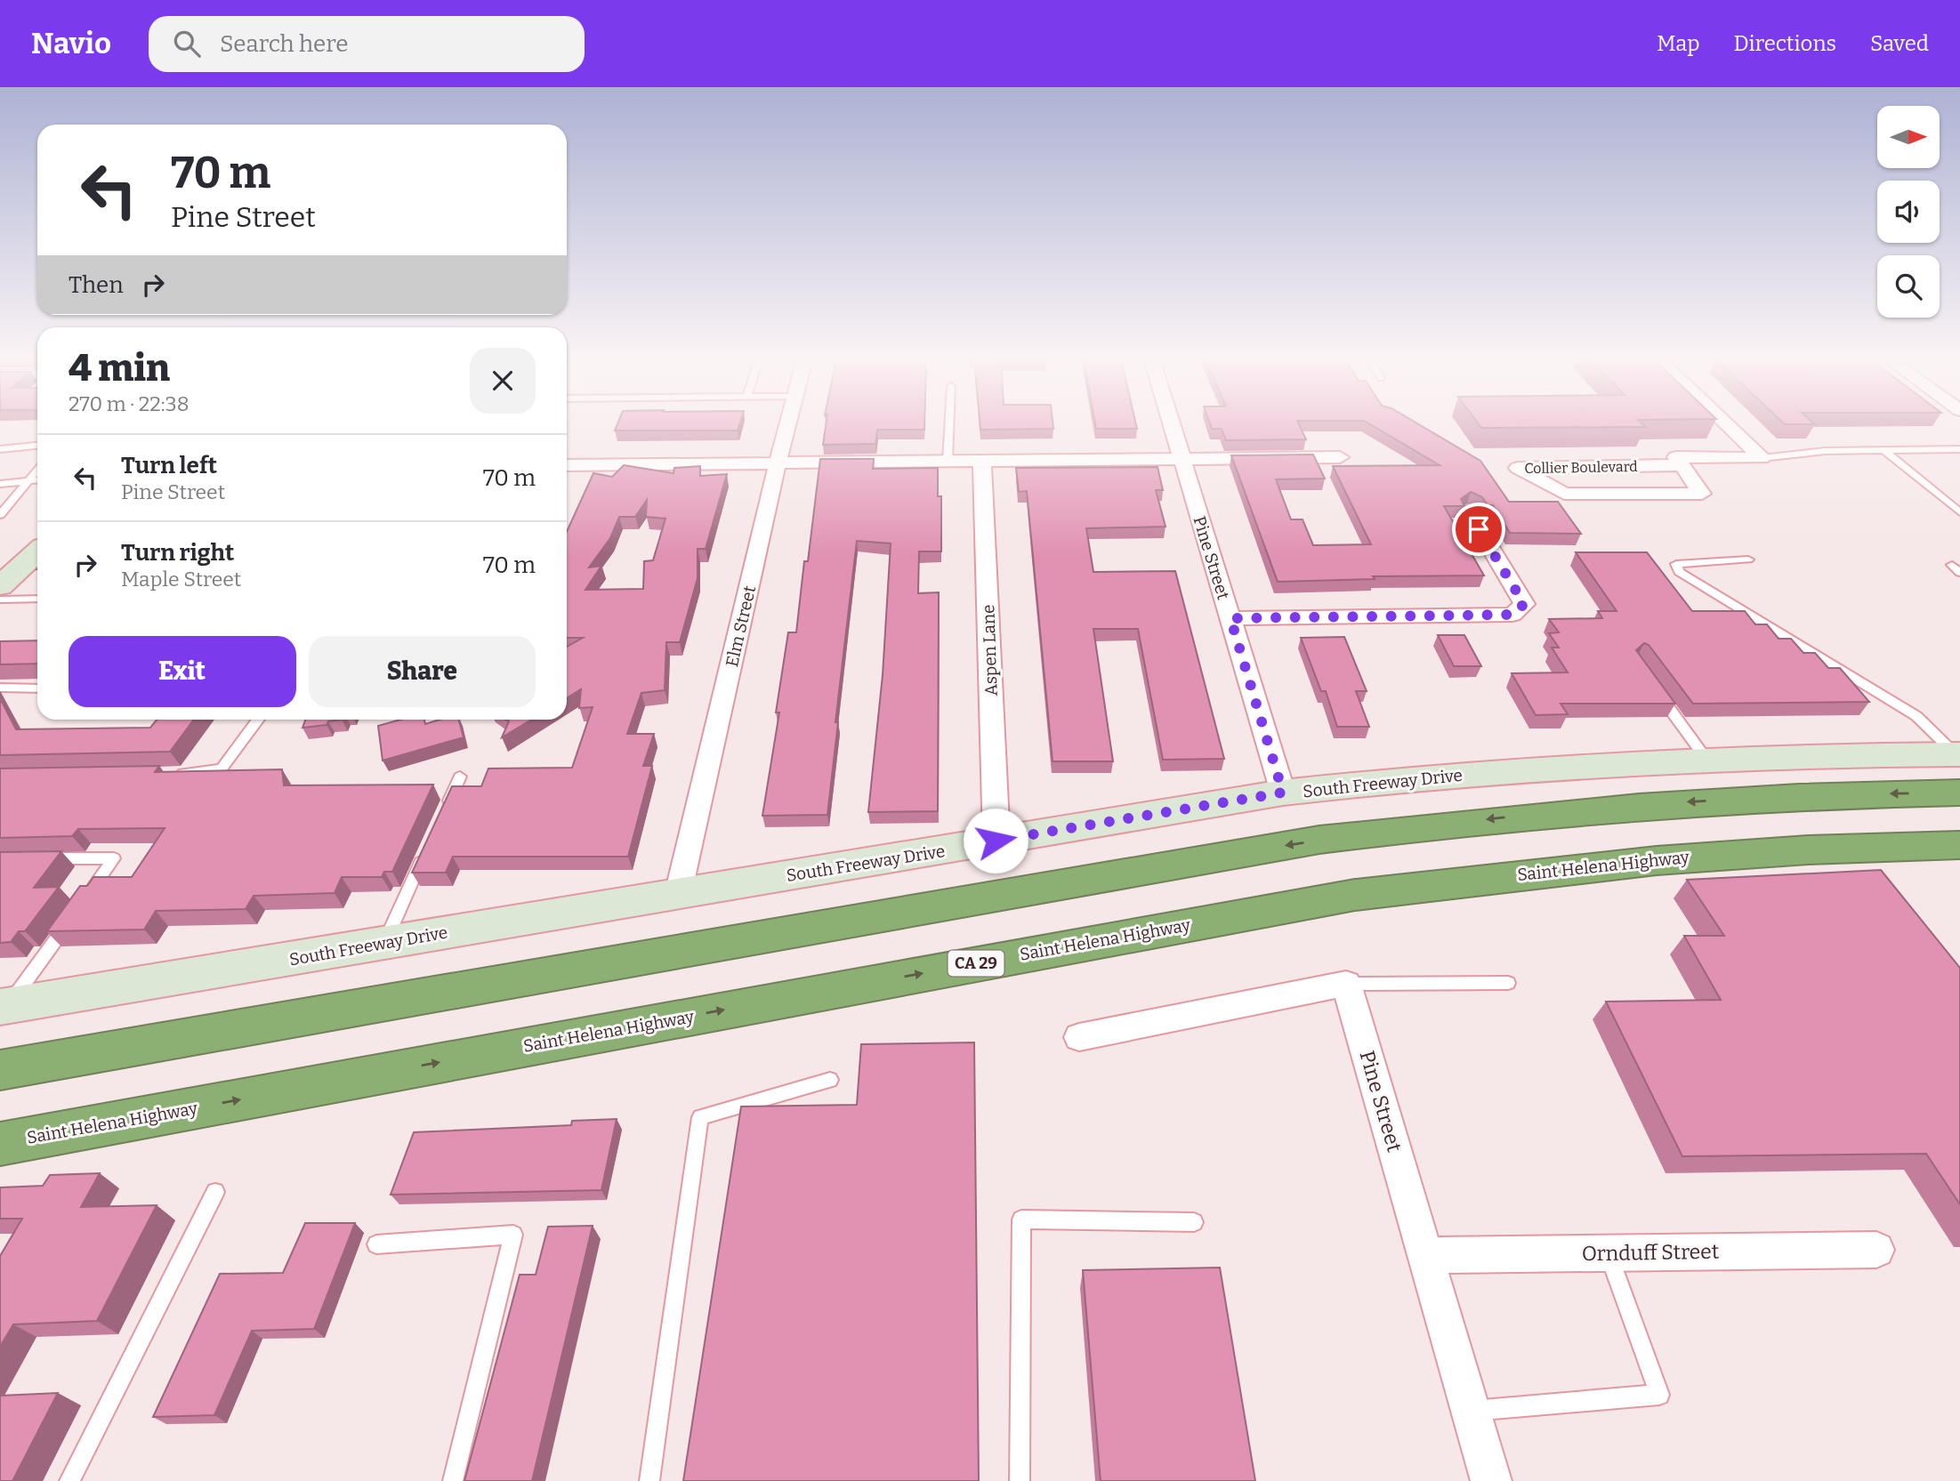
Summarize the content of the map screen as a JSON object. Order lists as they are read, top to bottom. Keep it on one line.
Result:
{"streets":{"highway":["Saint Helena Highway","CA 29"],"street":["Collier Boulevard","Pine Street","Elm Street","Aspen Lane","South Freeway Drive","Ornduff Street"]},"crossings":[["Pine Street","South Freeway Drive"],["Pine Street","Ornduff Street"],["Elm Street","South Freeway Drive"],["Aspen Lane","South Freeway Drive"]],"north":"right","page":{"header":"Navio","search":"Search here","nav":["Map","Directions","Saved"],"turn":["70 m","Pine Street"],"then":"Then","heading":["4 min","270 m · 22:38"],"list":[{"name":"Turn left","note":"Pine Street","value":"70 m"},{"name":"Turn right","note":"Maple Street","value":"70 m"}],"buttons":["Exit","Share"]}}
